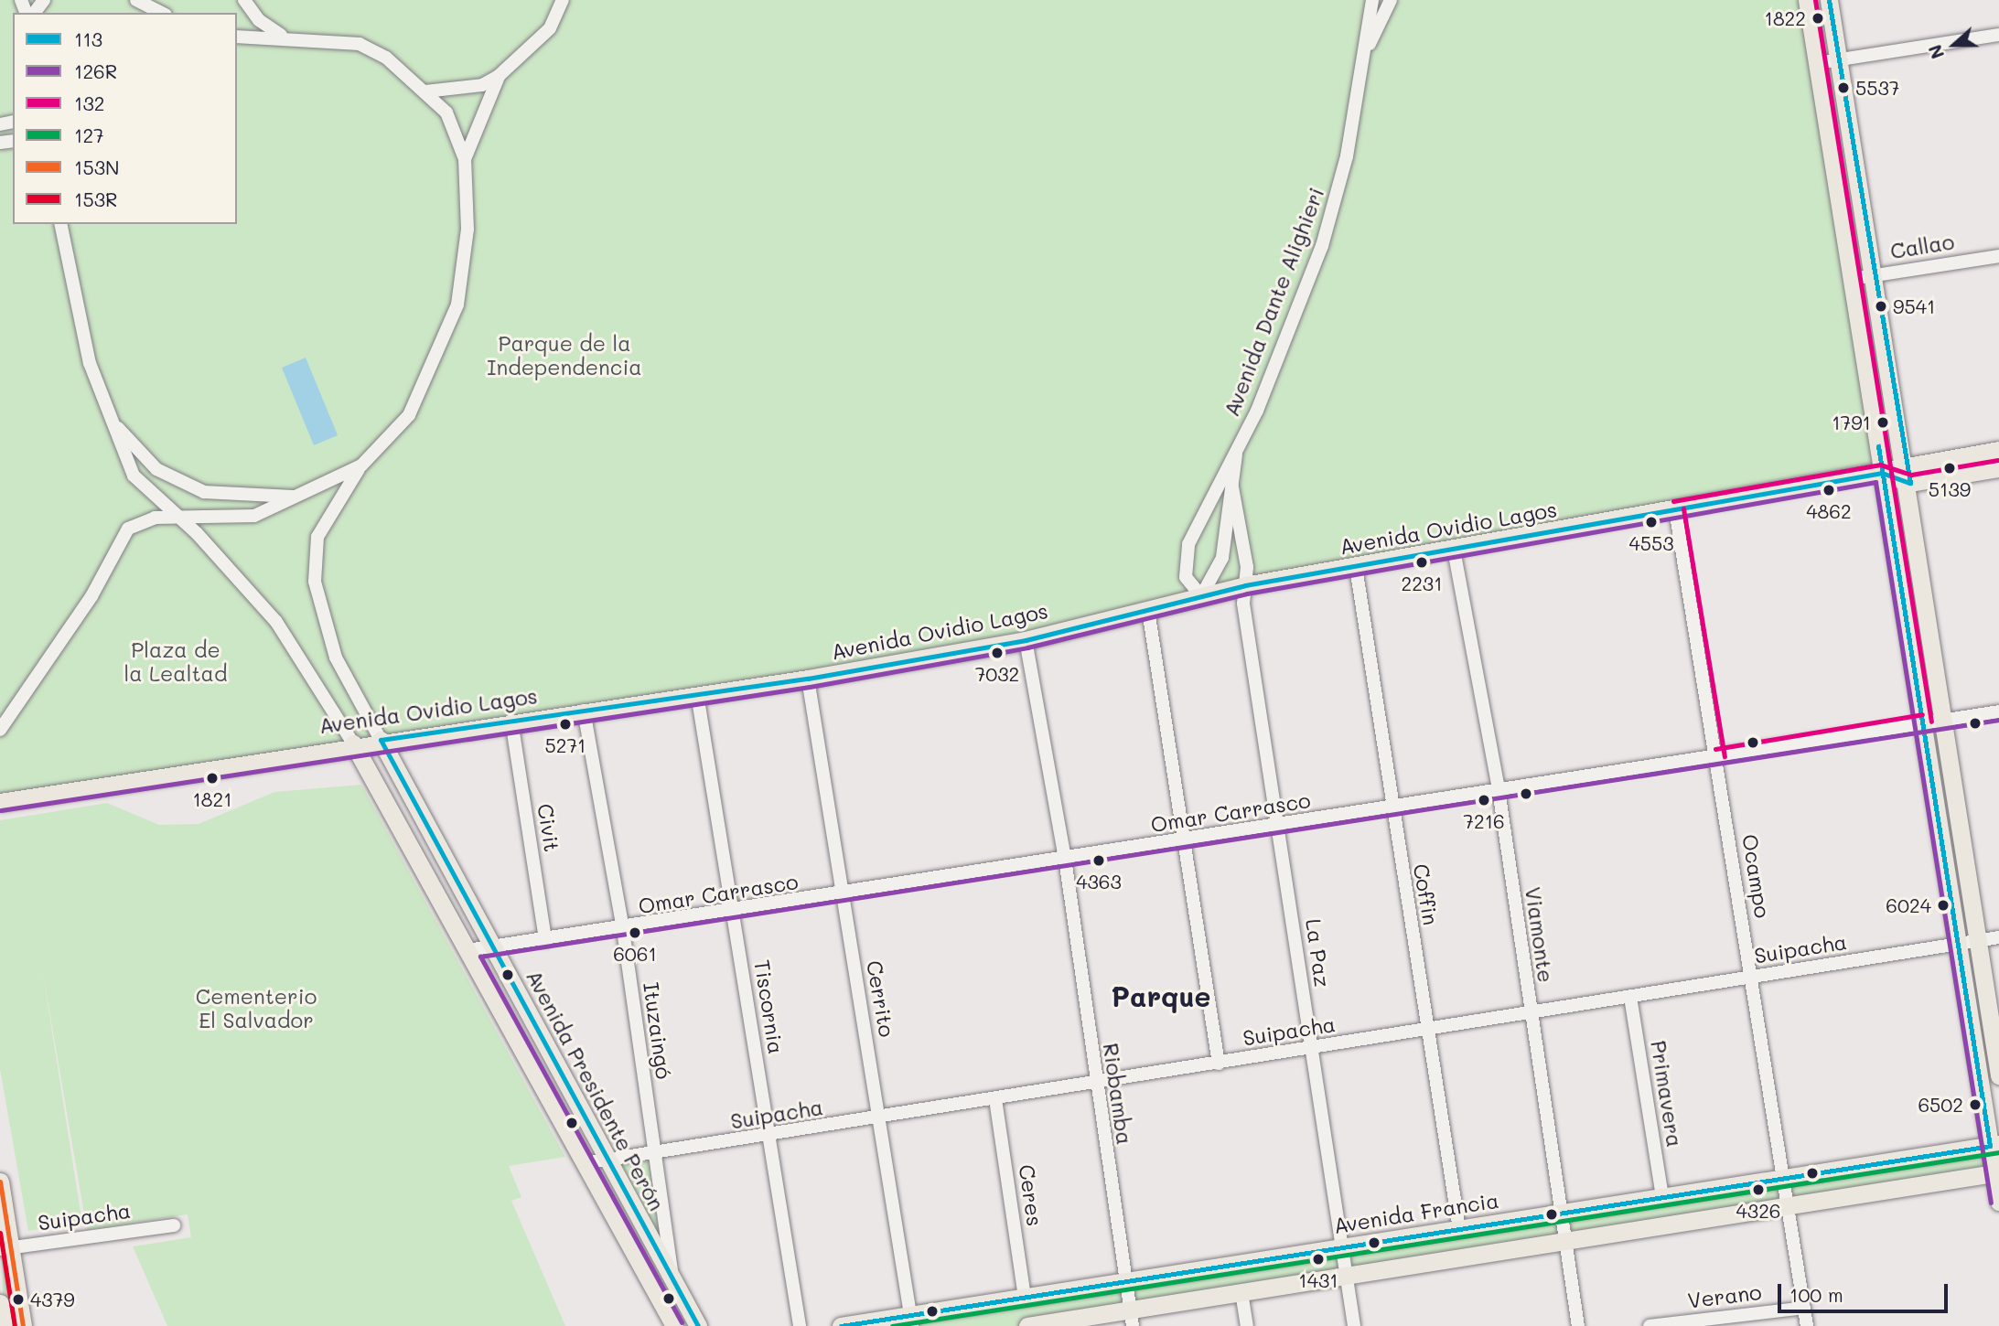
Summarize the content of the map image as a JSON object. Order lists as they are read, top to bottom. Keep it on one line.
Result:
{"streets":{"main road":["Avenida Ovidio Lagos","Avenida Presidente Perón","Avenida Francia"],"street":["Callao","Avenida Dante Alighieri","Omar Carrasco","Civit","Ocampo","Coffin","Viamonte","Suipacha","La Paz","Cerrito","Tiscornia","Ituzaingó","Riobamba","Primavera","Ceres","Verano"]},"crossings":[["Avenida Dante Alighieri","Avenida Ovidio Lagos"],["Avenida Dante Alighieri","La Paz"],["Avenida Ovidio Lagos","Civit"],["Avenida Ovidio Lagos","Ocampo"],["Avenida Ovidio Lagos","Coffin"],["Avenida Ovidio Lagos","Viamonte"],["Avenida Ovidio Lagos","La Paz"],["Avenida Ovidio Lagos","Cerrito"],["Avenida Ovidio Lagos","Tiscornia"],["Avenida Ovidio Lagos","Ituzaingó"],["Avenida Ovidio Lagos","Avenida Presidente Perón"],["Avenida Ovidio Lagos","Riobamba"],["Omar Carrasco","Civit"],["Omar Carrasco","Ocampo"],["Omar Carrasco","Coffin"],["Omar Carrasco","Viamonte"],["Omar Carrasco","La Paz"],["Omar Carrasco","Cerrito"],["Omar Carrasco","Tiscornia"],["Omar Carrasco","Ituzaingó"],["Omar Carrasco","Avenida Presidente Perón"],["Omar Carrasco","Riobamba"],["Ocampo","Suipacha"],["Ocampo","Avenida Francia"],["Ocampo","Verano"],["Coffin","Suipacha"],["Coffin","Avenida Francia"],["Viamonte","Suipacha"],["Viamonte","Avenida Francia"],["Suipacha","La Paz"],["Suipacha","Cerrito"],["Suipacha","Tiscornia"],["Suipacha","Ituzaingó"],["Suipacha","Avenida Presidente Perón"],["Suipacha","Riobamba"],["Suipacha","Primavera"],["Suipacha","Ceres"],["La Paz","Avenida Francia"],["Cerrito","Avenida Francia"],["Ituzaingó","Avenida Presidente Perón"],["Riobamba","Avenida Francia"],["Primavera","Avenida Francia"],["Ceres","Avenida Francia"]],"districts":["Parque"],"parks":["Parque de la Independencia","Plaza de la Lealtad","Cementerio El Salvador"],"places":["1822","5537","9541","1791","5139","4862","4553","2231","7032","5271","1821","7216","4363","6024","6061","6502","4326","1431","4379"],"lines":["transit line 113","transit line 132","transit line 126R","transit line 127","transit line 153N","transit line 153R"],"legend":["113","126R","132","127","153N","153R"],"scale_bar":"100 m","north":"left"}
